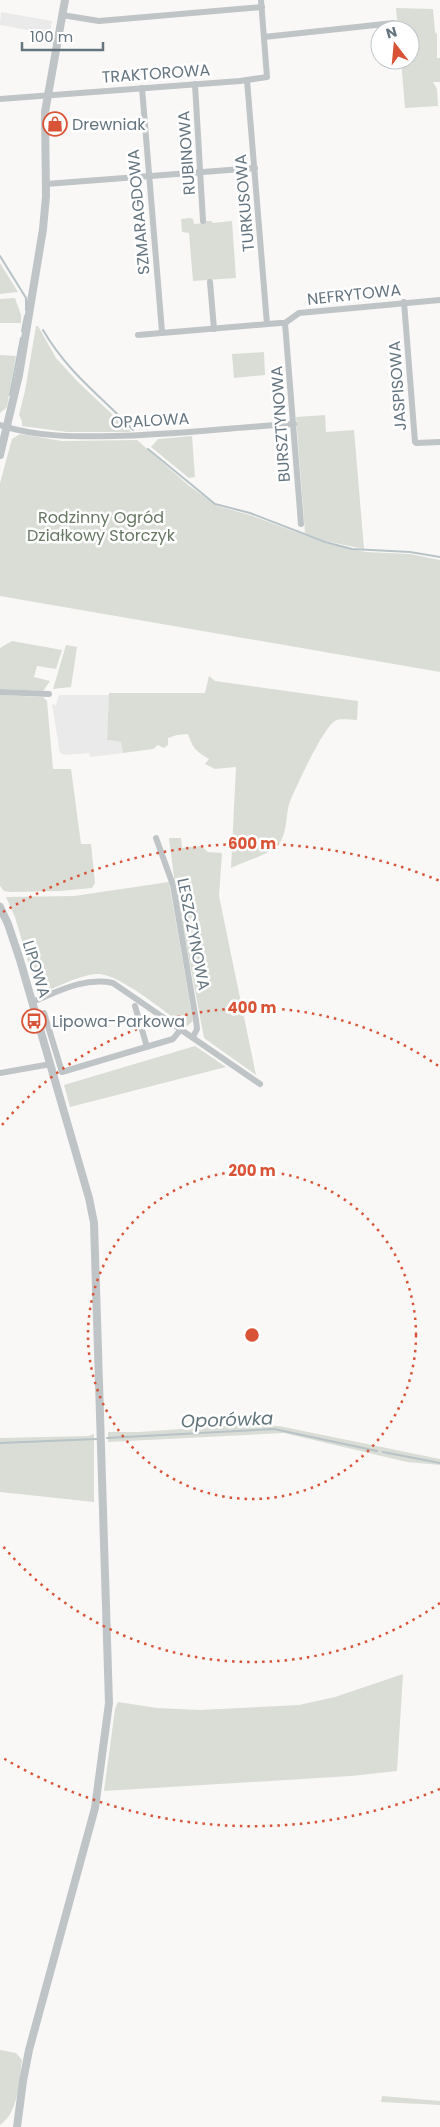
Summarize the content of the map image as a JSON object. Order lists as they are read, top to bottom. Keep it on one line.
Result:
{"streets":{"street":["TRAKTOROWA","RUBINOWA","TURKUSOWA","SZMARAGDOWA","NEFRYTOWA","JASPISOWA","OPALOWA","BURSZTYNOWA","LESZCZYNOWA","LIPOWA"]},"crossings":[["TRAKTOROWA","RUBINOWA"],["TRAKTOROWA","TURKUSOWA"],["TRAKTOROWA","SZMARAGDOWA"],["TURKUSOWA","NEFRYTOWA"],["SZMARAGDOWA","NEFRYTOWA"],["NEFRYTOWA","JASPISOWA"],["NEFRYTOWA","BURSZTYNOWA"],["OPALOWA","BURSZTYNOWA"]],"water":["Oporówka"],"parks":["Rodzinny Ogród Działkowy Storczyk"],"places":{"shop":["Drewniak"],"bus stop":["Lipowa-Parkowa"]},"scale_bar":"100 m","north":"top","rings":["600 m","400 m","200 m"]}
